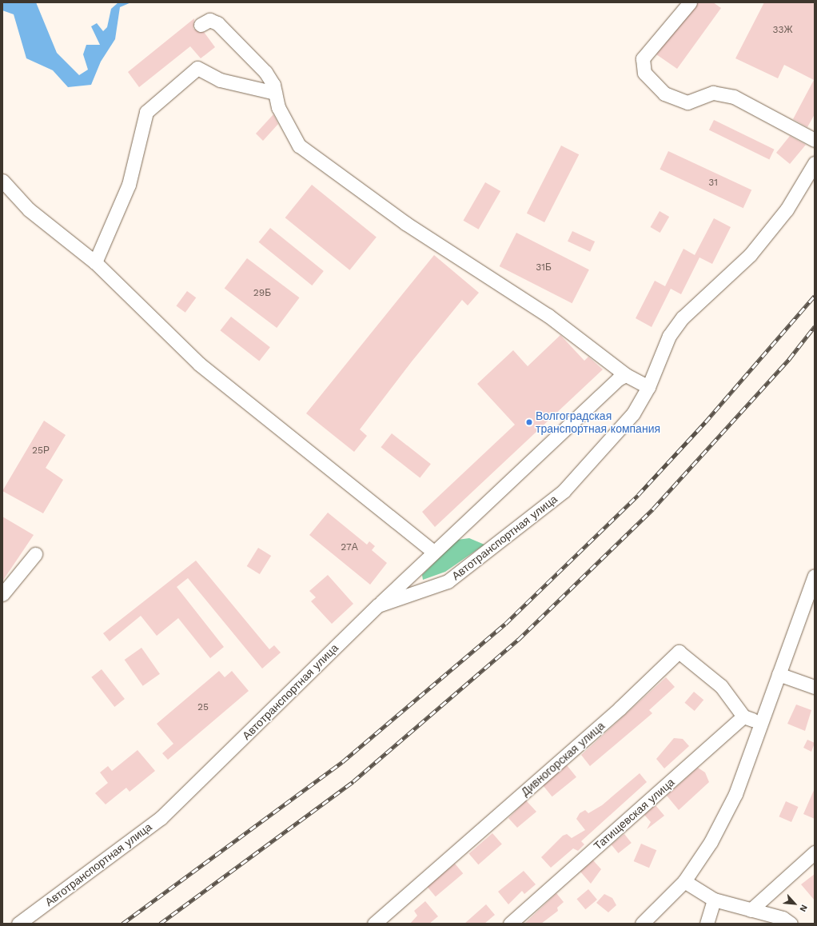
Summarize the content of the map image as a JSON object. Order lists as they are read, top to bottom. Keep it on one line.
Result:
{"streets":{"street":["Автотранспортная улица","Дивногорская улица","Татищевская улица"]},"crossings":[["Дивногорская улица","Татищевская улица"]],"places":["Волгоградская транспортная компания"],"house_numbers":["33Ж","31","31Б","29Б","25Р","27А","25"],"north":"bottom right"}
